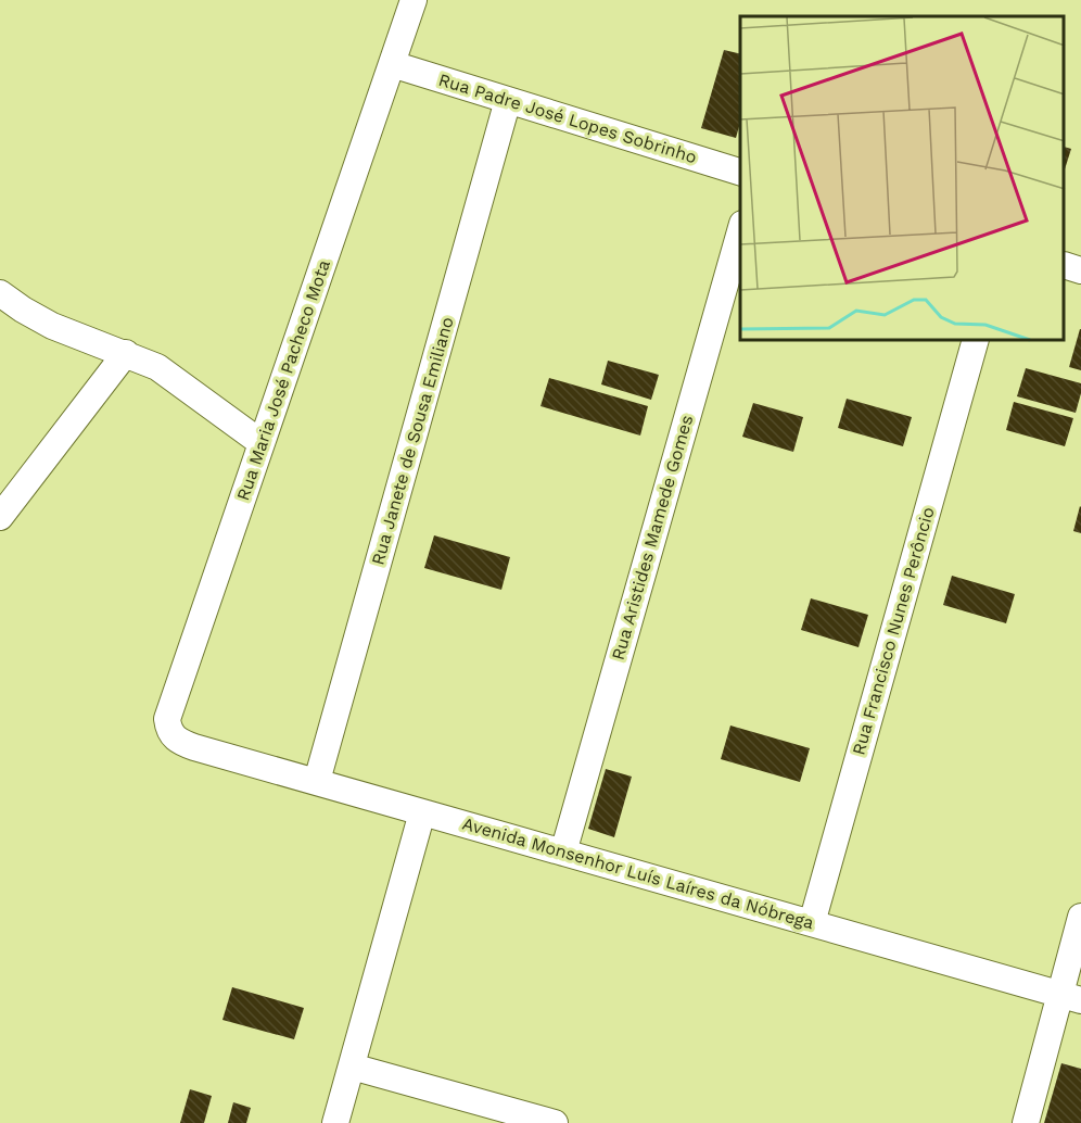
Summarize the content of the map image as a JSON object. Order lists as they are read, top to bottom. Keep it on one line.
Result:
{"streets":{"street":["Rua Padre José Lopes Sobrinho","Rua Maria José Pacheco Mota","Rua Janete de Sousa Emiliano","Rua Aristides Mamede Gomes","Rua Francisco Nunes Perôncio","Avenida Monsenhor Luís Laíres da Nóbrega"]},"crossings":[["Rua Padre José Lopes Sobrinho","Rua Maria José Pacheco Mota"],["Rua Padre José Lopes Sobrinho","Rua Janete de Sousa Emiliano"],["Rua Maria José Pacheco Mota","Avenida Monsenhor Luís Laíres da Nóbrega"],["Rua Janete de Sousa Emiliano","Avenida Monsenhor Luís Laíres da Nóbrega"],["Rua Aristides Mamede Gomes","Avenida Monsenhor Luís Laíres da Nóbrega"],["Rua Francisco Nunes Perôncio","Avenida Monsenhor Luís Laíres da Nóbrega"]]}
